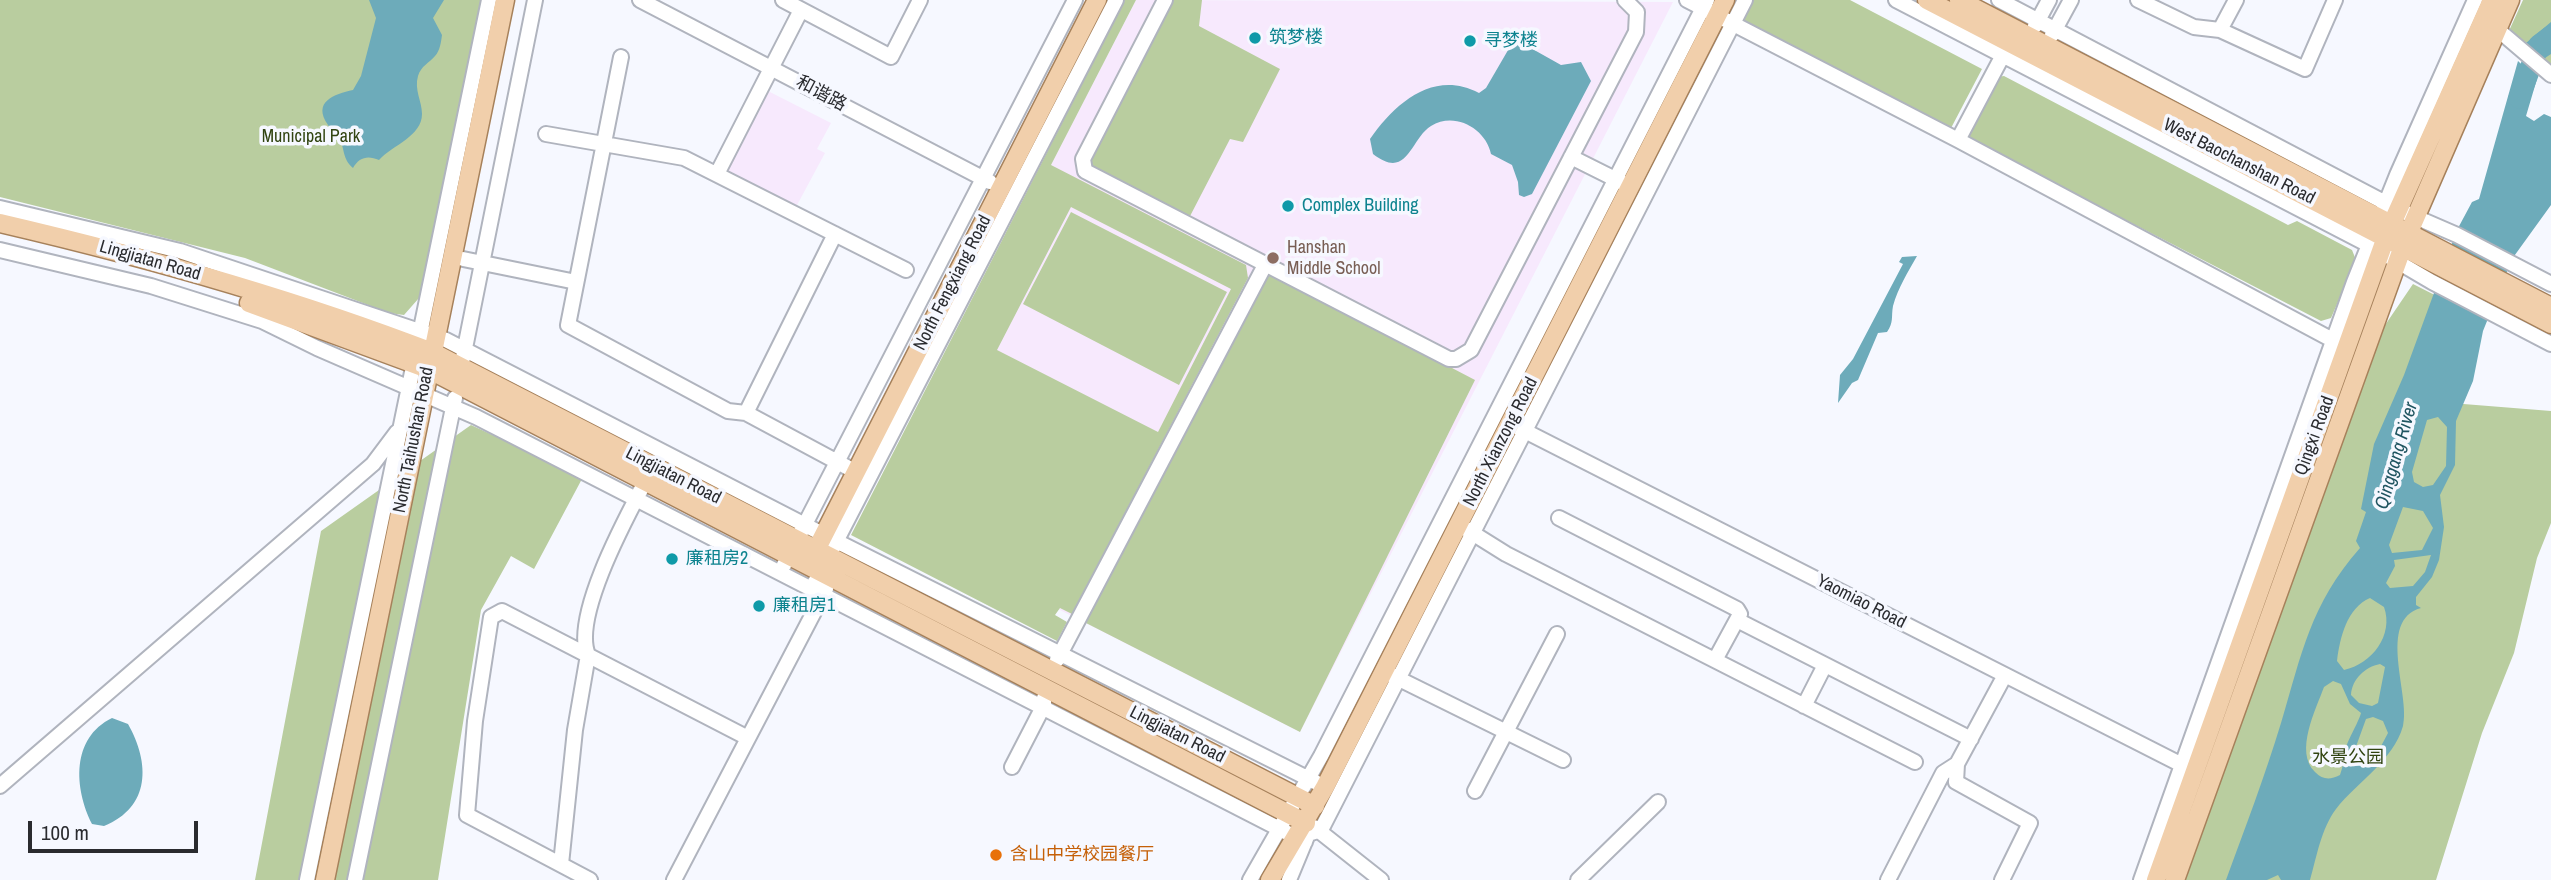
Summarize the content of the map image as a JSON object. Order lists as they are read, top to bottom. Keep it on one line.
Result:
{"streets":{"main road":["West Baochanshan Road","Lingjiatan Road","North Fengxiang Road","Qingxi Road","North Taihushan Road","North Xianzong Road"],"street":["和谐路","Yaomiao Road"]},"crossings":[["和谐路","North Fengxiang Road"],["West Baochanshan Road","Qingxi Road"],["Lingjiatan Road","North Fengxiang Road"],["Lingjiatan Road","North Taihushan Road"],["Lingjiatan Road","North Xianzong Road"],["Qingxi Road","Yaomiao Road"],["North Xianzong Road","Yaomiao Road"]],"water":["Qinggang River"],"parks":["Municipal Park","水景公园"],"places":["筑梦楼","寻梦楼","Complex Building","Hanshan Middle School","廉租房2","廉租房1","含山中学校园餐厅"],"scale_bar":"100 m"}
